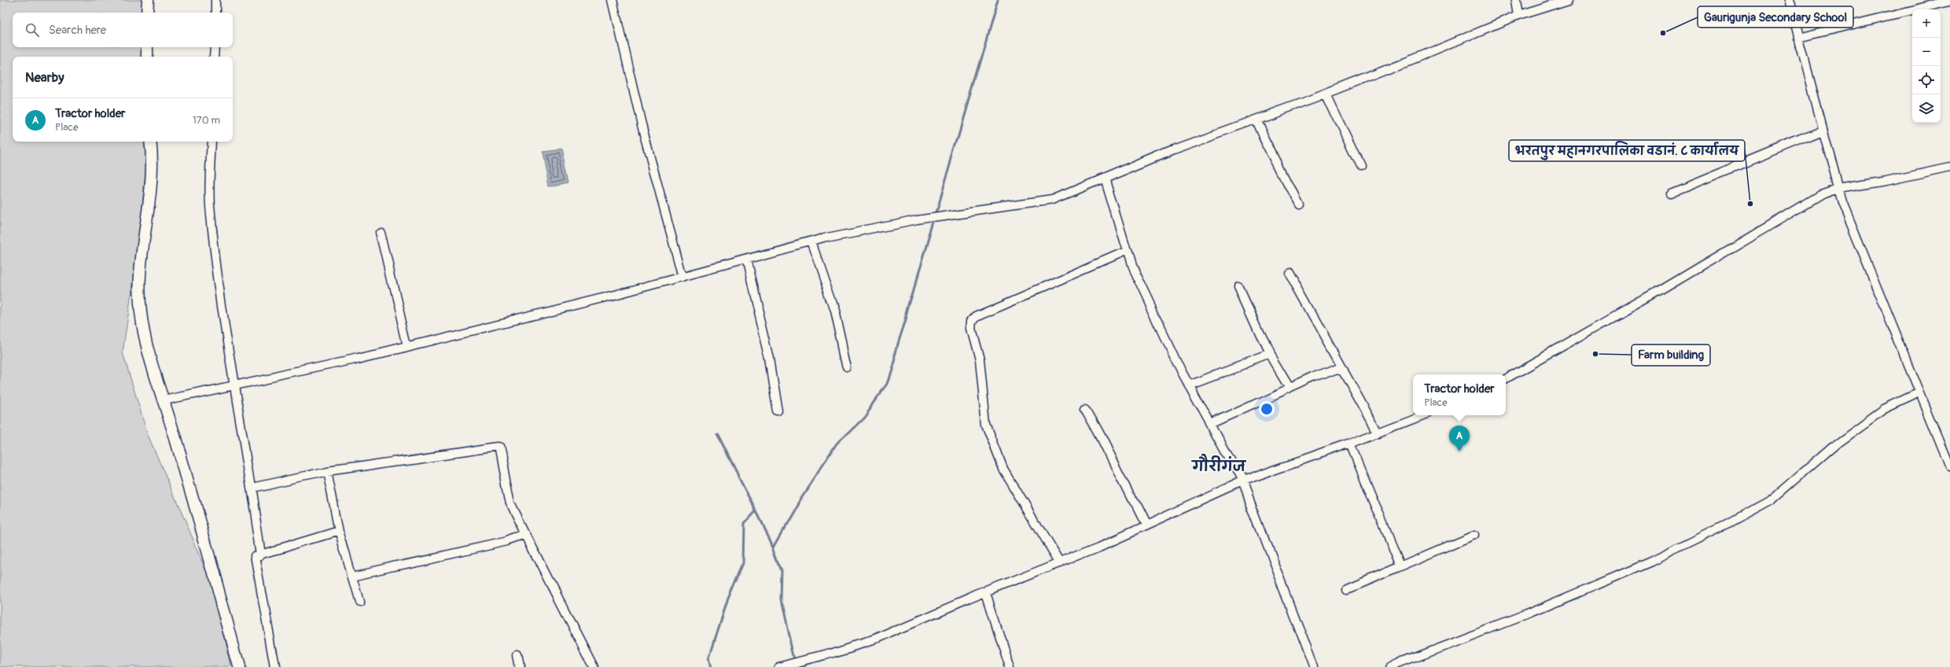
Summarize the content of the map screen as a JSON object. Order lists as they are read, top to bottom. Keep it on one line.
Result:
{"districts":["गौरीगंज"],"places":["Gaurigunja Secondary School","भरतपुर महानगरपालिका वडानं. ८ कार्यालय","Farm building"],"page":{"map_buttons":["+","−"],"search":"Search here","heading":"Nearby","list":[{"mark":"A","name":"Tractor holder","note":"Place","value":"170 m"}],"popup":["Tractor holder","Place"],"pins":"A"}}
